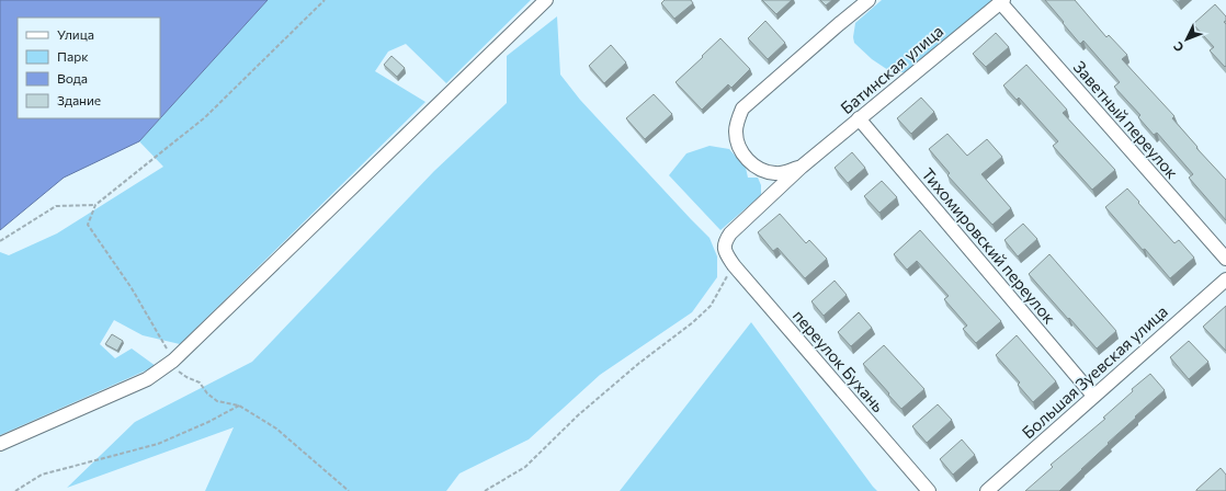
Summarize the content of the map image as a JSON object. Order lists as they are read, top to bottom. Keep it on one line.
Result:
{"streets":{"street":["Батинская улица","Заветный переулок","Тихомировский переулок","переулок Бухань","Большая Зуевская улица"]},"crossings":[["Батинская улица","Заветный переулок"],["Батинская улица","Тихомировский переулок"],["Батинская улица","переулок Бухань"],["Тихомировский переулок","Большая Зуевская улица"]],"legend":["Улица","Парк","Вода","Здание"],"north":"bottom left"}
